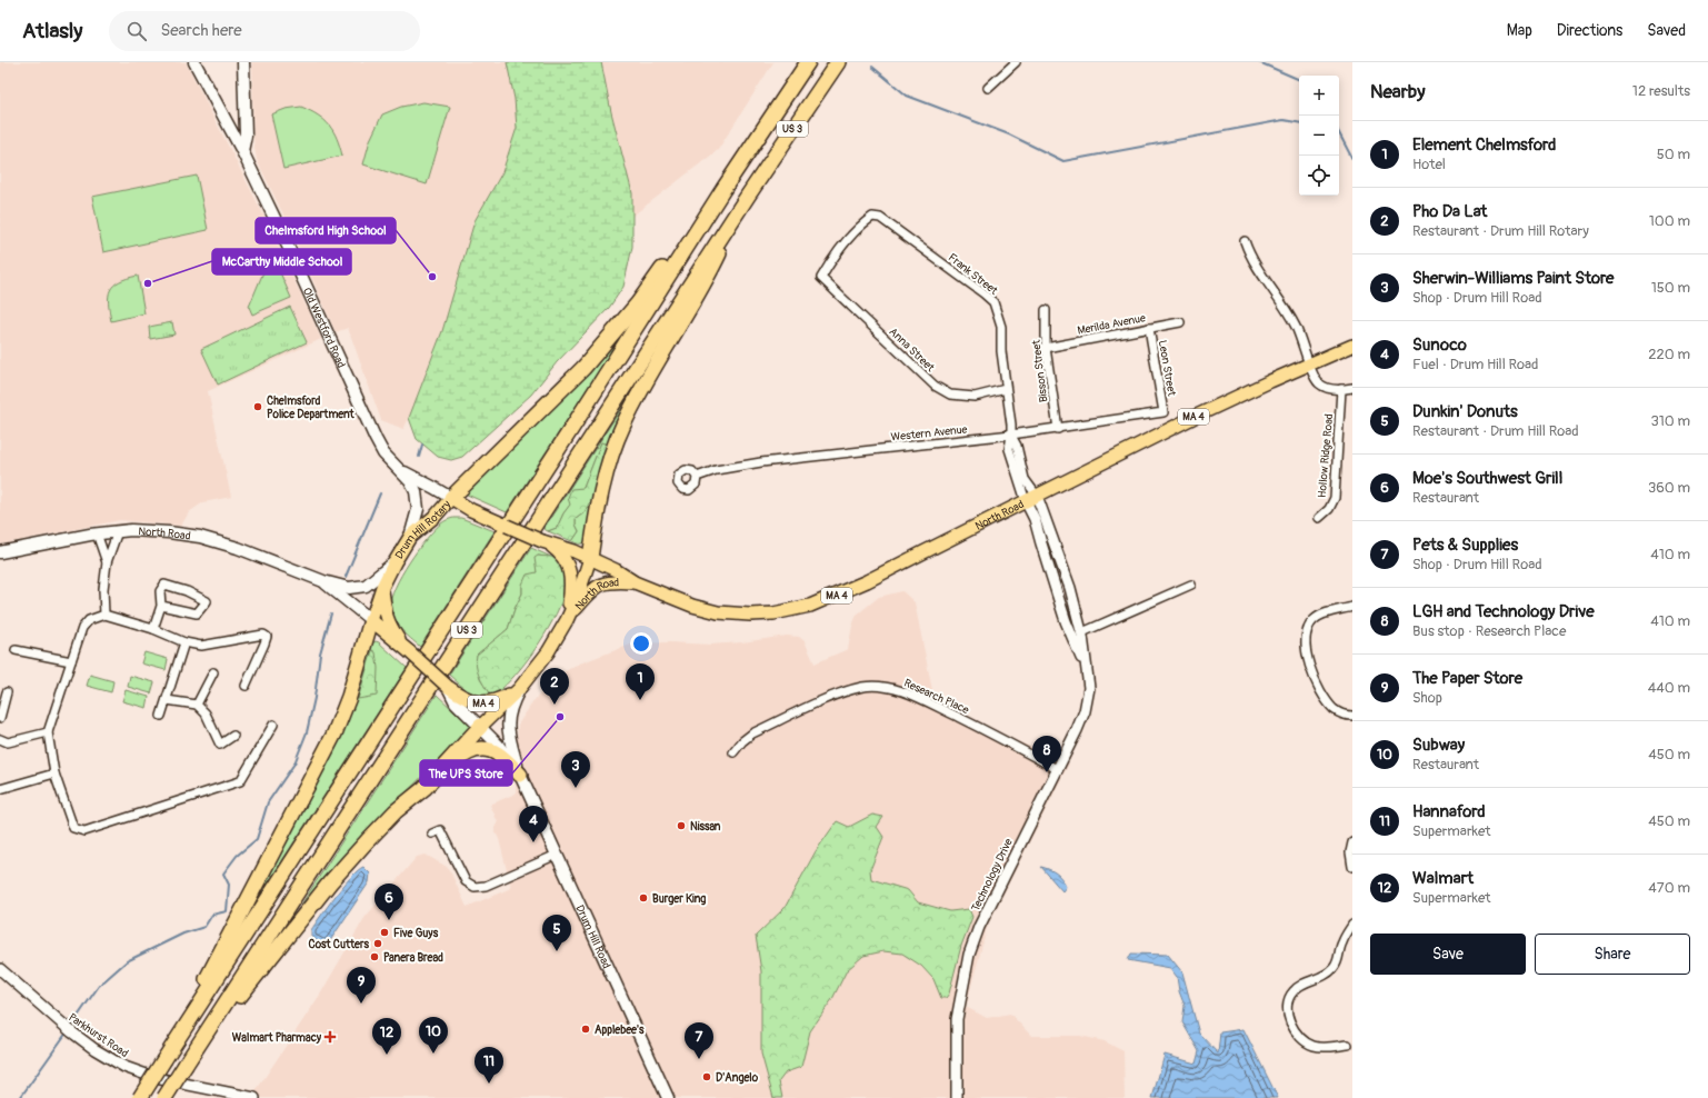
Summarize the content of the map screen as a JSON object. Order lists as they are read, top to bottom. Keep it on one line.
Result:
{"streets":{"highway":["US 3"],"main road":["Old Westford Road","MA 4","North Road","Drum Hill Rotary","Drum Hill Road"],"street":["Frank Street","Merilda Avenue","Anna Street","Leon Street","Bisson Street","Western Avenue","Hollow Ridge Road","Research Place","Technology Drive","Parkhurst Road"]},"crossings":[["Frank Street","Anna Street"],["Frank Street","Western Avenue"],["Frank Street","North Road"],["Frank Street","Technology Drive"],["Merilda Avenue","Leon Street"],["Merilda Avenue","Bisson Street"],["Old Westford Road","Drum Hill Rotary"],["Leon Street","Western Avenue"],["Bisson Street","Western Avenue"],["North Road","Drum Hill Rotary"],["North Road","Technology Drive"],["Drum Hill Rotary","Drum Hill Road"],["Research Place","Technology Drive"]],"places":{"other":["Chelmsford High School","McCarthy Middle School","Chelmsford Police Department","The UPS Store","Nissan","Burger King","Five Guys","Cost Cutters","Panera Bread","Applebee's","D'Angelo"],"health":["Walmart Pharmacy"]},"page":{"header":"Atlasly","search":"Search here","nav":["Map","Directions","Saved"],"heading":["Nearby","12 results"],"map_buttons":["+","−"],"list":[{"mark":"1","name":"Element Chelmsford","note":"Hotel","value":"50 m"},{"mark":"2","name":"Pho Da Lat","note":"Restaurant · Drum Hill Rotary","value":"100 m"},{"mark":"3","name":"Sherwin-Williams Paint Store","note":"Shop · Drum Hill Road","value":"150 m"},{"mark":"4","name":"Sunoco","note":"Fuel · Drum Hill Road","value":"220 m"},{"mark":"5","name":"Dunkin' Donuts","note":"Restaurant · Drum Hill Road","value":"310 m"},{"mark":"6","name":"Moe's Southwest Grill","note":"Restaurant","value":"360 m"},{"mark":"7","name":"Pets & Supplies","note":"Shop · Drum Hill Road","value":"410 m"},{"mark":"8","name":"LGH and Technology Drive","note":"Bus stop · Research Place","value":"410 m"},{"mark":"9","name":"The Paper Store","note":"Shop","value":"440 m"},{"mark":"10","name":"Subway","note":"Restaurant","value":"450 m"},{"mark":"11","name":"Hannaford","note":"Supermarket","value":"450 m"},{"mark":"12","name":"Walmart","note":"Supermarket","value":"470 m"}],"pins":["1","2","8","3","4","6","5","9","10","12","7","11"],"buttons":["Save","Share"]}}
